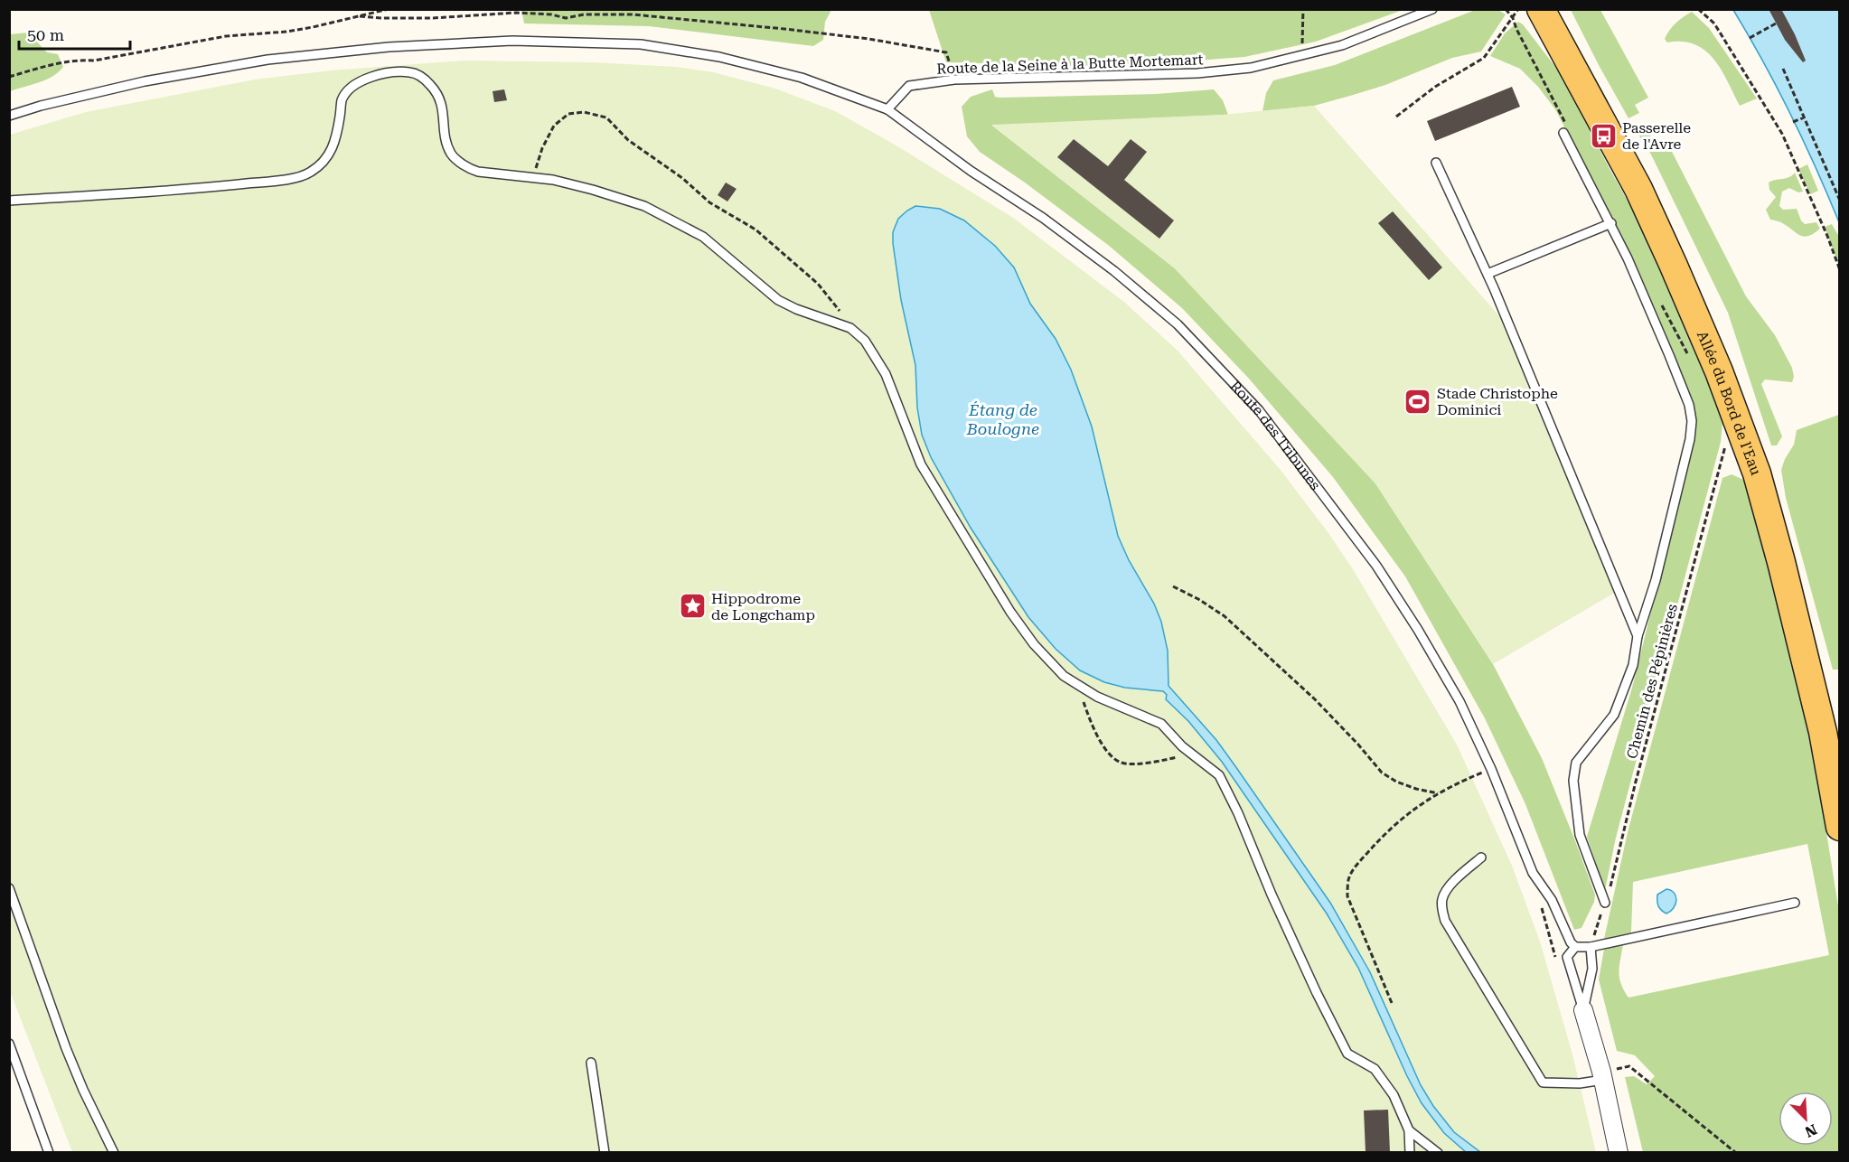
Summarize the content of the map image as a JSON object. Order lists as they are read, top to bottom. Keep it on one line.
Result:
{"streets":{"main road":["Allée du Bord de l'Eau"],"lane":["Route de la Seine à la Butte Mortemart","Route des Tribunes"],"path":["Chemin des Pépinières"]},"crossings":[["Route de la Seine à la Butte Mortemart","Route des Tribunes"],["Allée du Bord de l'Eau","Chemin des Pépinières"]],"water":["Étang de Boulogne"],"places":{"bus stop":["Passerelle de l'Avre"],"sports":["Stade Christophe Dominici"],"place":["Hippodrome de Longchamp"]},"scale_bar":"50 m","north":"bottom right"}
